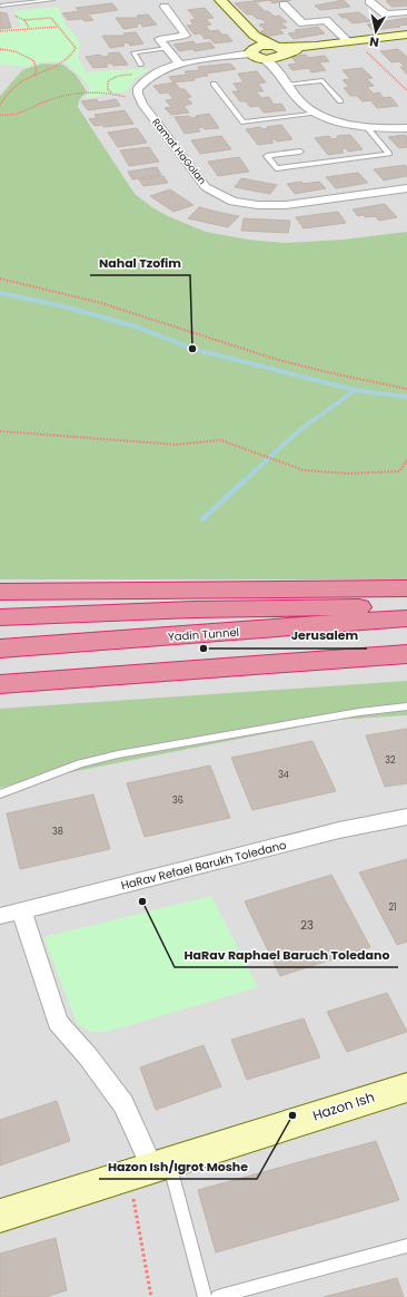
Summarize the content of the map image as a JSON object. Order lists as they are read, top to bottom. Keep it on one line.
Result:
{"streets":{"highway":["Yadin Tunnel"],"street":["Ramat HaGolan","HaRav Refael Barukh Toledano","Hazon Ish"]},"places":["Nahal Tzofim","Jerusalem","HaRav Raphael Baruch Toledano","Hazon Ish/Igrot Moshe"],"house_numbers":["32","34","36","38","21","23"],"north":"bottom"}
